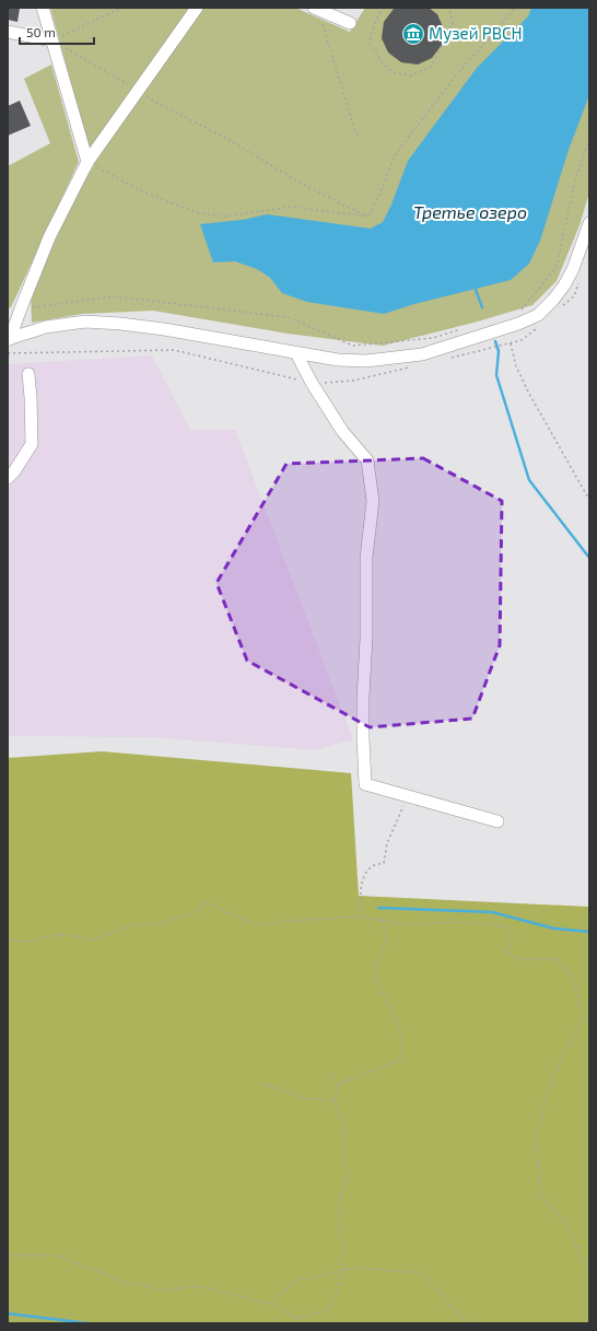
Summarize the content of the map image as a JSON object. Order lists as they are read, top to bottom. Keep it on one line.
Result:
{"water":["Третье озеро"],"places":{"museum":["Музей РВСН"]},"scale_bar":"50 m"}
